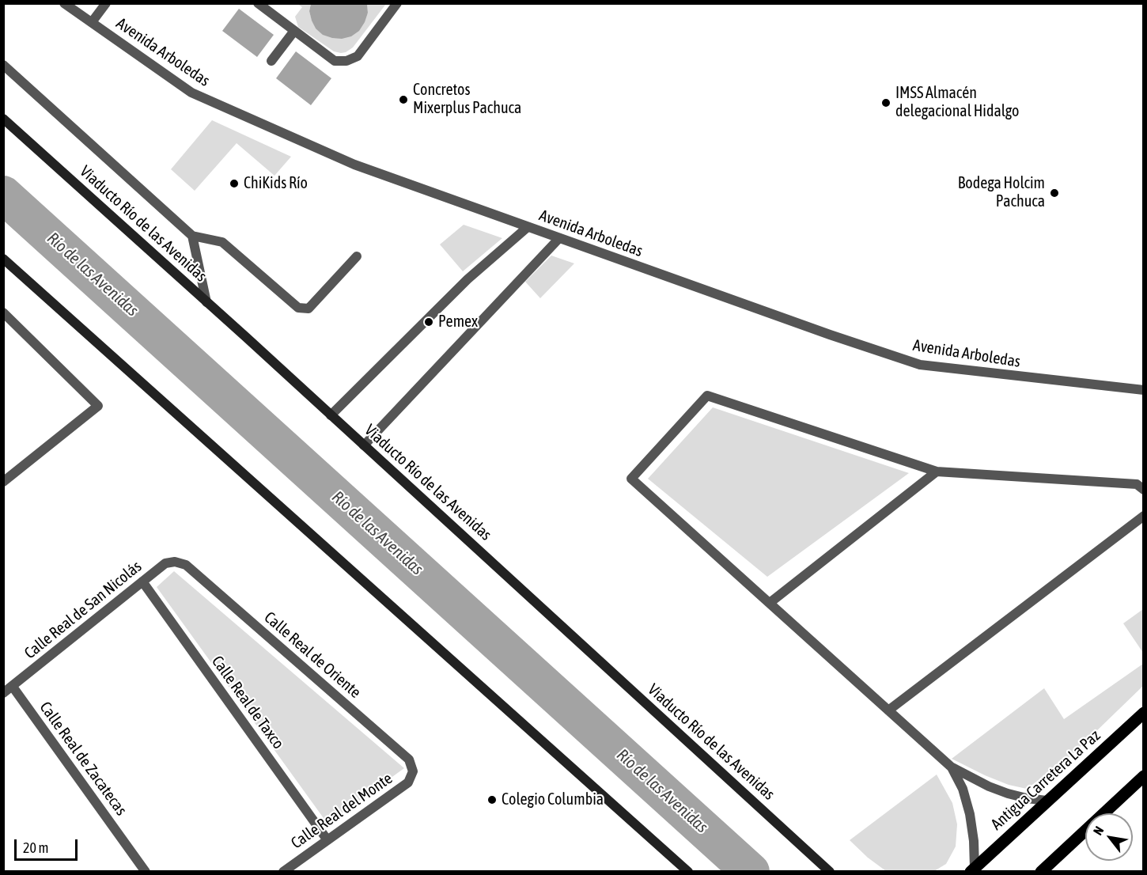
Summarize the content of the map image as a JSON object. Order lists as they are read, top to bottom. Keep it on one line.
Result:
{"streets":{"main road":["Viaducto Río de las Avenidas","Antigua Carretera La Paz"],"street":["Avenida Arboledas","Calle Real de San Nicolás","Calle Real de Oriente","Calle Real de Taxco","Calle Real de Zacatecas","Calle Real del Monte"]},"crossings":[["Calle Real de San Nicolás","Calle Real de Oriente"],["Calle Real de San Nicolás","Calle Real de Taxco"],["Calle Real de San Nicolás","Calle Real de Zacatecas"],["Calle Real de Oriente","Calle Real del Monte"],["Calle Real de Taxco","Calle Real del Monte"]],"water":["Río de las Avenidas"],"places":["Concretos Mixerplus Pachuca","IMSS Almacén delegacional Hidalgo","ChiKids Río","Bodega Holcim Pachuca","Pemex","Colegio Columbia"],"scale_bar":"20 m","north":"top left"}
